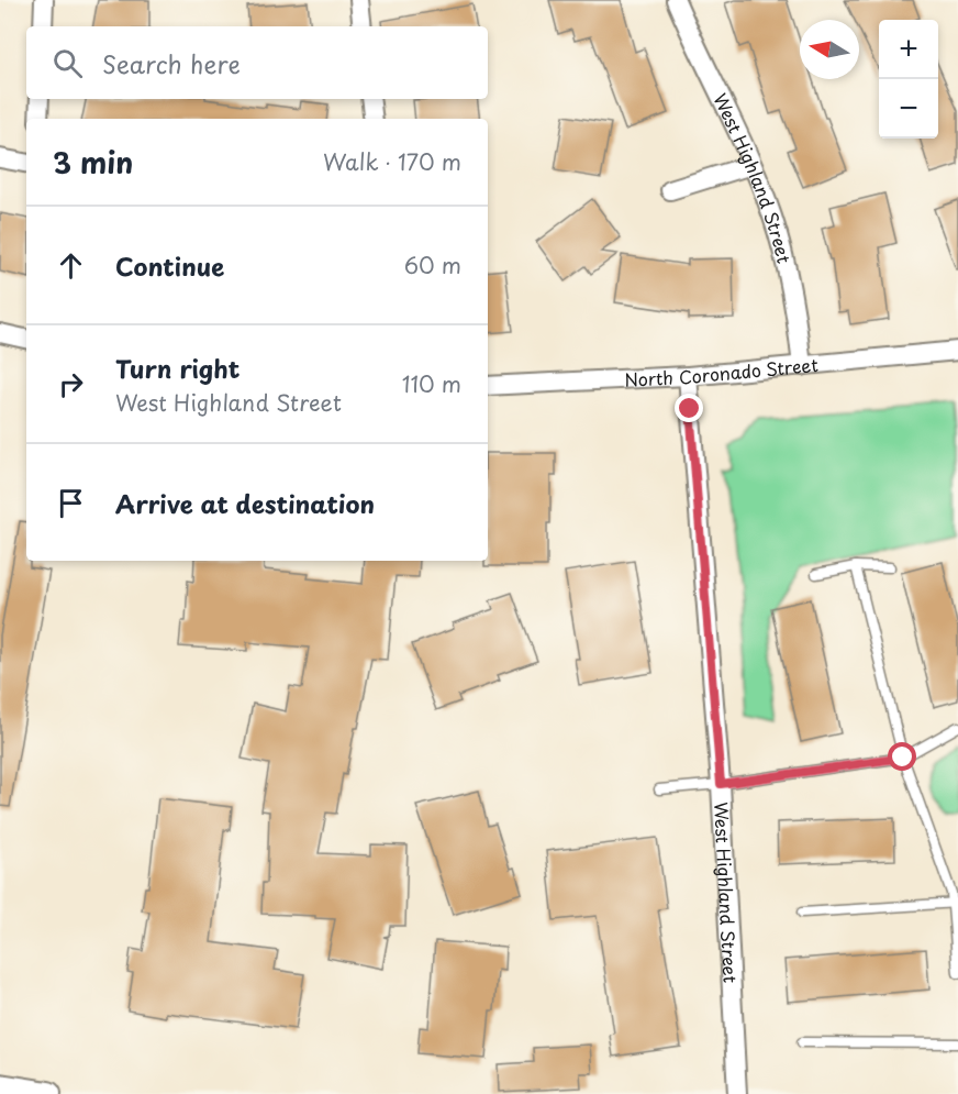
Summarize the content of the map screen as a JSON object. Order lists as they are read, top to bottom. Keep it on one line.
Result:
{"streets":{"street":["West Highland Street","North Coronado Street"]},"crossings":[["West Highland Street","North Coronado Street"]],"north":"left","page":{"map_buttons":["+","−"],"search":"Search here","heading":["3 min","Walk · 170 m"],"list":[["Continue","60 m"],["Turn right","West Highland Street","110 m"],"Arrive at destination"]}}
